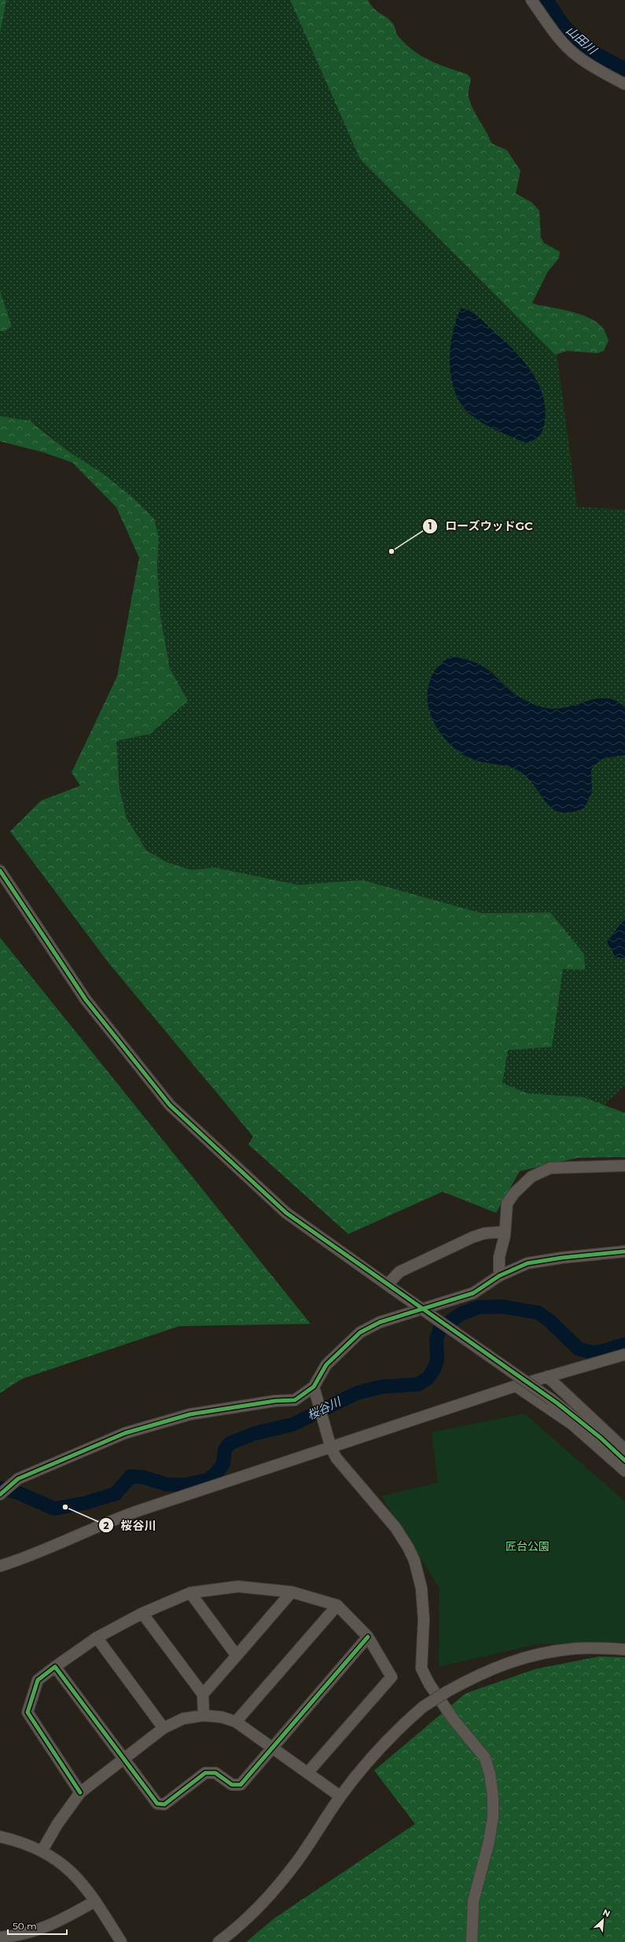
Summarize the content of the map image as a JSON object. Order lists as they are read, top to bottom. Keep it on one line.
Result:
{"water":["山田川","桜谷川"],"parks":["匠台公園"],"places":["ローズウッドGC","桜谷川"],"scale_bar":"50 m","north":"top right"}
